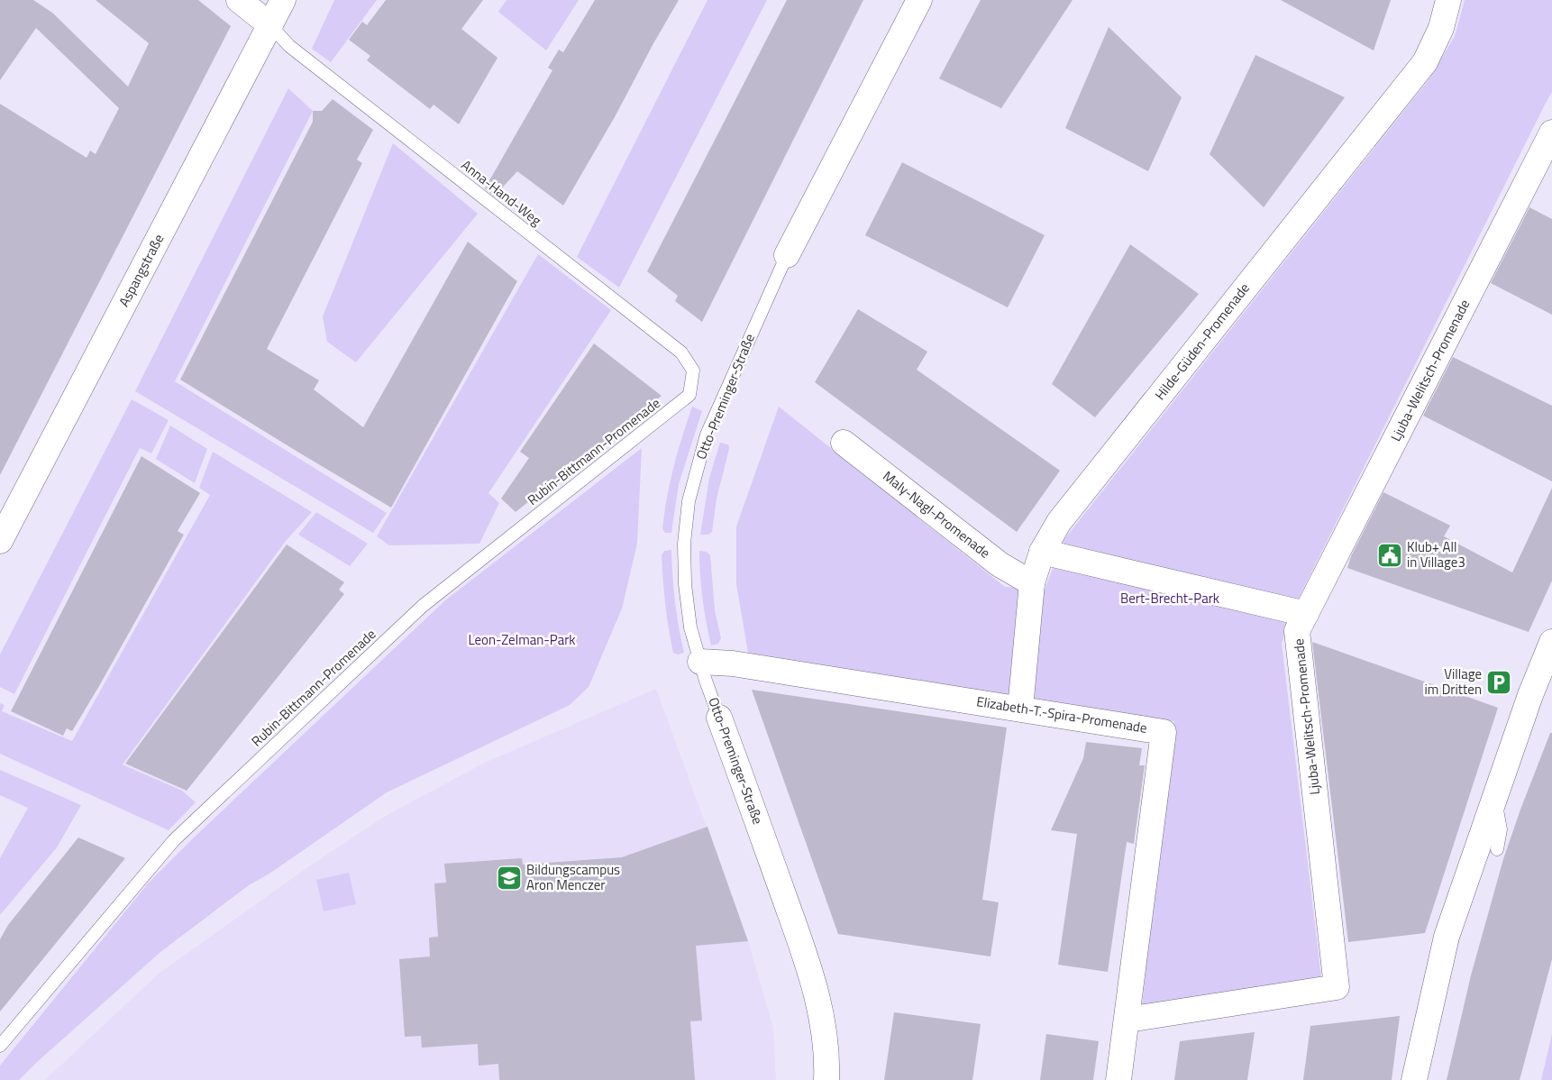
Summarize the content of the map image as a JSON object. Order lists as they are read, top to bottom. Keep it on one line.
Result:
{"streets":{"street":["Aspangstraße","Hilde-Güden-Promenade","Ljuba-Welitsch-Promenade","Otto-Preminger-Straße","Maly-Nagl-Promenade","Elizabeth-T.-Spira-Promenade"],"lane":["Anna-Hand-Weg","Rubin-Bittmann-Promenade"]},"crossings":[["Anna-Hand-Weg","Aspangstraße"],["Anna-Hand-Weg","Rubin-Bittmann-Promenade"],["Hilde-Güden-Promenade","Maly-Nagl-Promenade"],["Hilde-Güden-Promenade","Elizabeth-T.-Spira-Promenade"],["Ljuba-Welitsch-Promenade","Elizabeth-T.-Spira-Promenade"],["Otto-Preminger-Straße","Elizabeth-T.-Spira-Promenade"]],"parks":["Bert-Brecht-Park","Leon-Zelman-Park"],"places":{"public building":["Klub+ All in Village3"],"parking":["Village im Dritten"],"school or university":["Bildungscampus Aron Menczer"]}}
